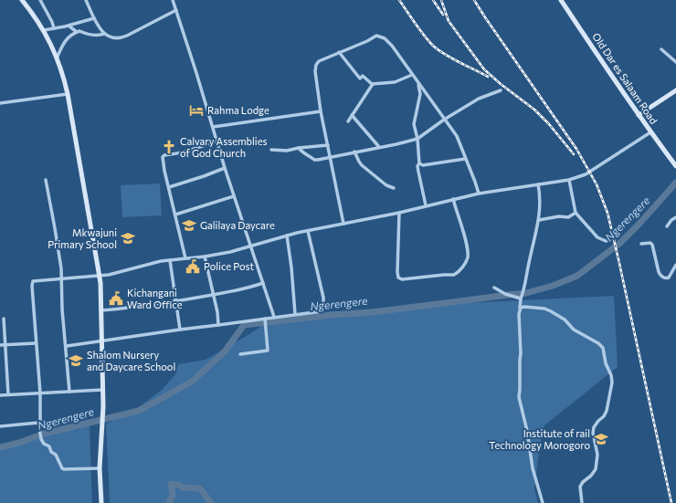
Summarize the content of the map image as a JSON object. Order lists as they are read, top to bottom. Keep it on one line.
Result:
{"streets":{"street":["Old Dar es Salaam Road"]},"water":["Ngerengere"],"places":{"hotel":["Rahma Lodge"],"church":["Calvary Assemblies of God Church"],"school or university":["Galilaya Daycare","Mkwajuni Primary School","Shalom Nursery and Daycare School","Institute of rail Technology Morogoro"],"public building":["Police Post","Kichangani Ward Office"]}}
